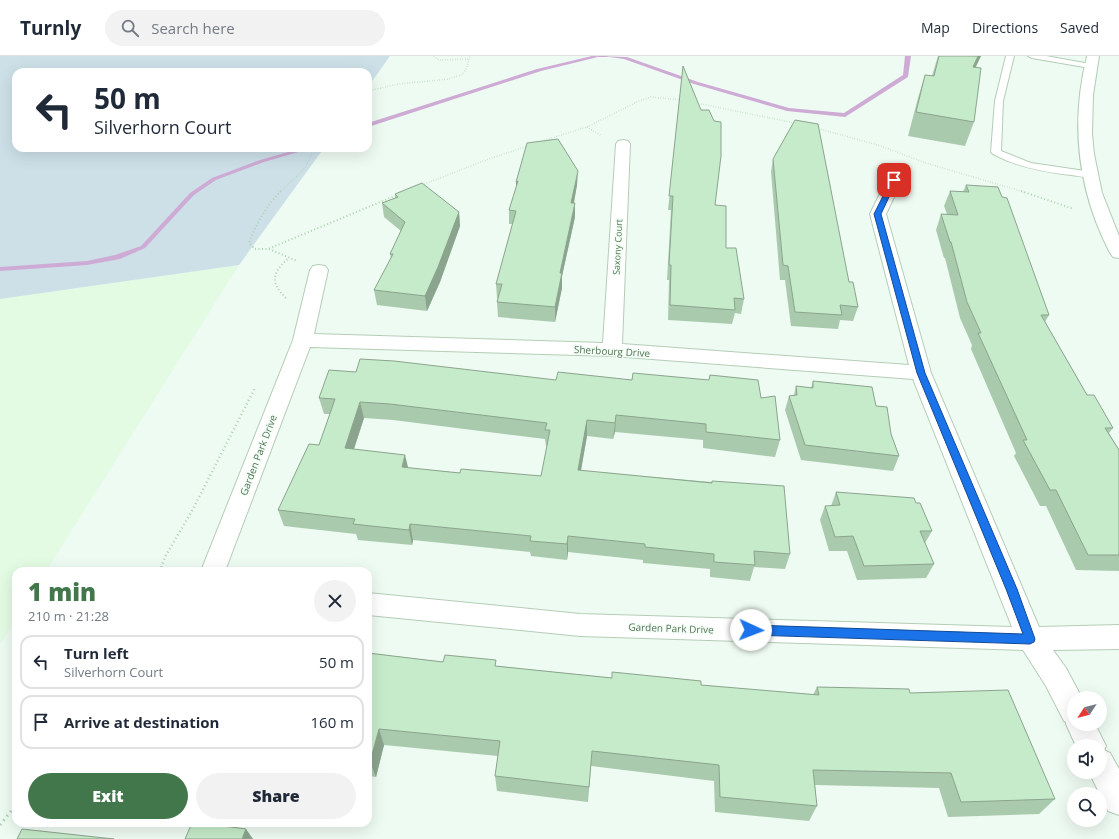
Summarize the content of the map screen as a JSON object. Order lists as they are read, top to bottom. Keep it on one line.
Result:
{"streets":{"street":["Saxony Court","Sherbourg Drive","Garden Park Drive"]},"crossings":[["Saxony Court","Sherbourg Drive"],["Sherbourg Drive","Garden Park Drive"]],"north":"bottom left","page":{"header":"Turnly","search":"Search here","nav":["Map","Directions","Saved"],"turn":["50 m","Silverhorn Court"],"heading":["1 min","210 m · 21:28"],"list":[{"name":"Turn left","note":"Silverhorn Court","value":"50 m"},{"name":"Arrive at destination","value":"160 m"}],"buttons":["Exit","Share"]}}
